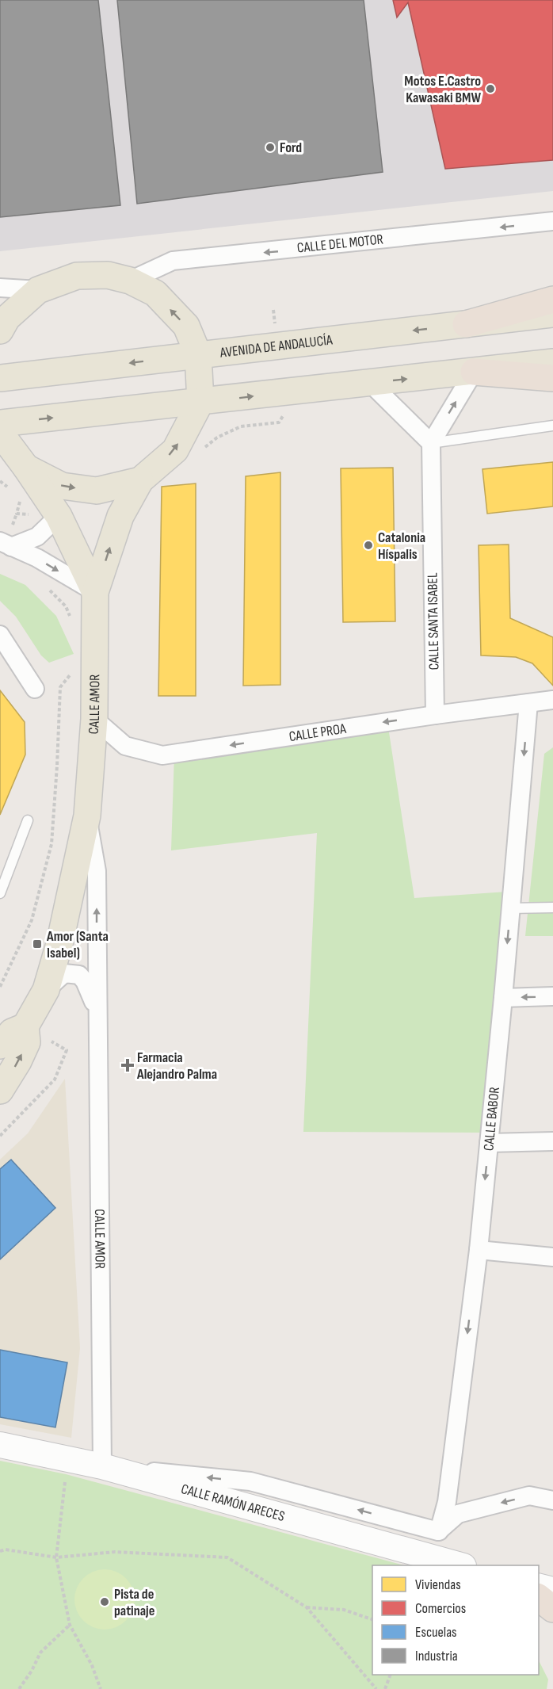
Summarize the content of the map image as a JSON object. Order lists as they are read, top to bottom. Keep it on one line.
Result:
{"streets":{"main road":["AVENIDA DE ANDALUCÍA","CALLE AMOR"],"street":["CALLE DEL MOTOR","CALLE SANTA ISABEL","CALLE PROA","CALLE BABOR","CALLE RAMÓN ARECES"]},"crossings":[["CALLE SANTA ISABEL","CALLE PROA"],["CALLE AMOR","CALLE PROA"],["CALLE AMOR","CALLE RAMÓN ARECES"],["CALLE PROA","CALLE BABOR"]],"one_way":["CALLE DEL MOTOR","CALLE PROA","CALLE BABOR"],"places":{"other":["Motos E.Castro Kawasaki BMW","Ford","Catalonia Híspalis","Pista de patinaje"],"transit":["Amor (Santa Isabel)"],"health":["Farmacia Alejandro Palma"]},"legend":["Viviendas","Comercios","Escuelas","Industria"]}
